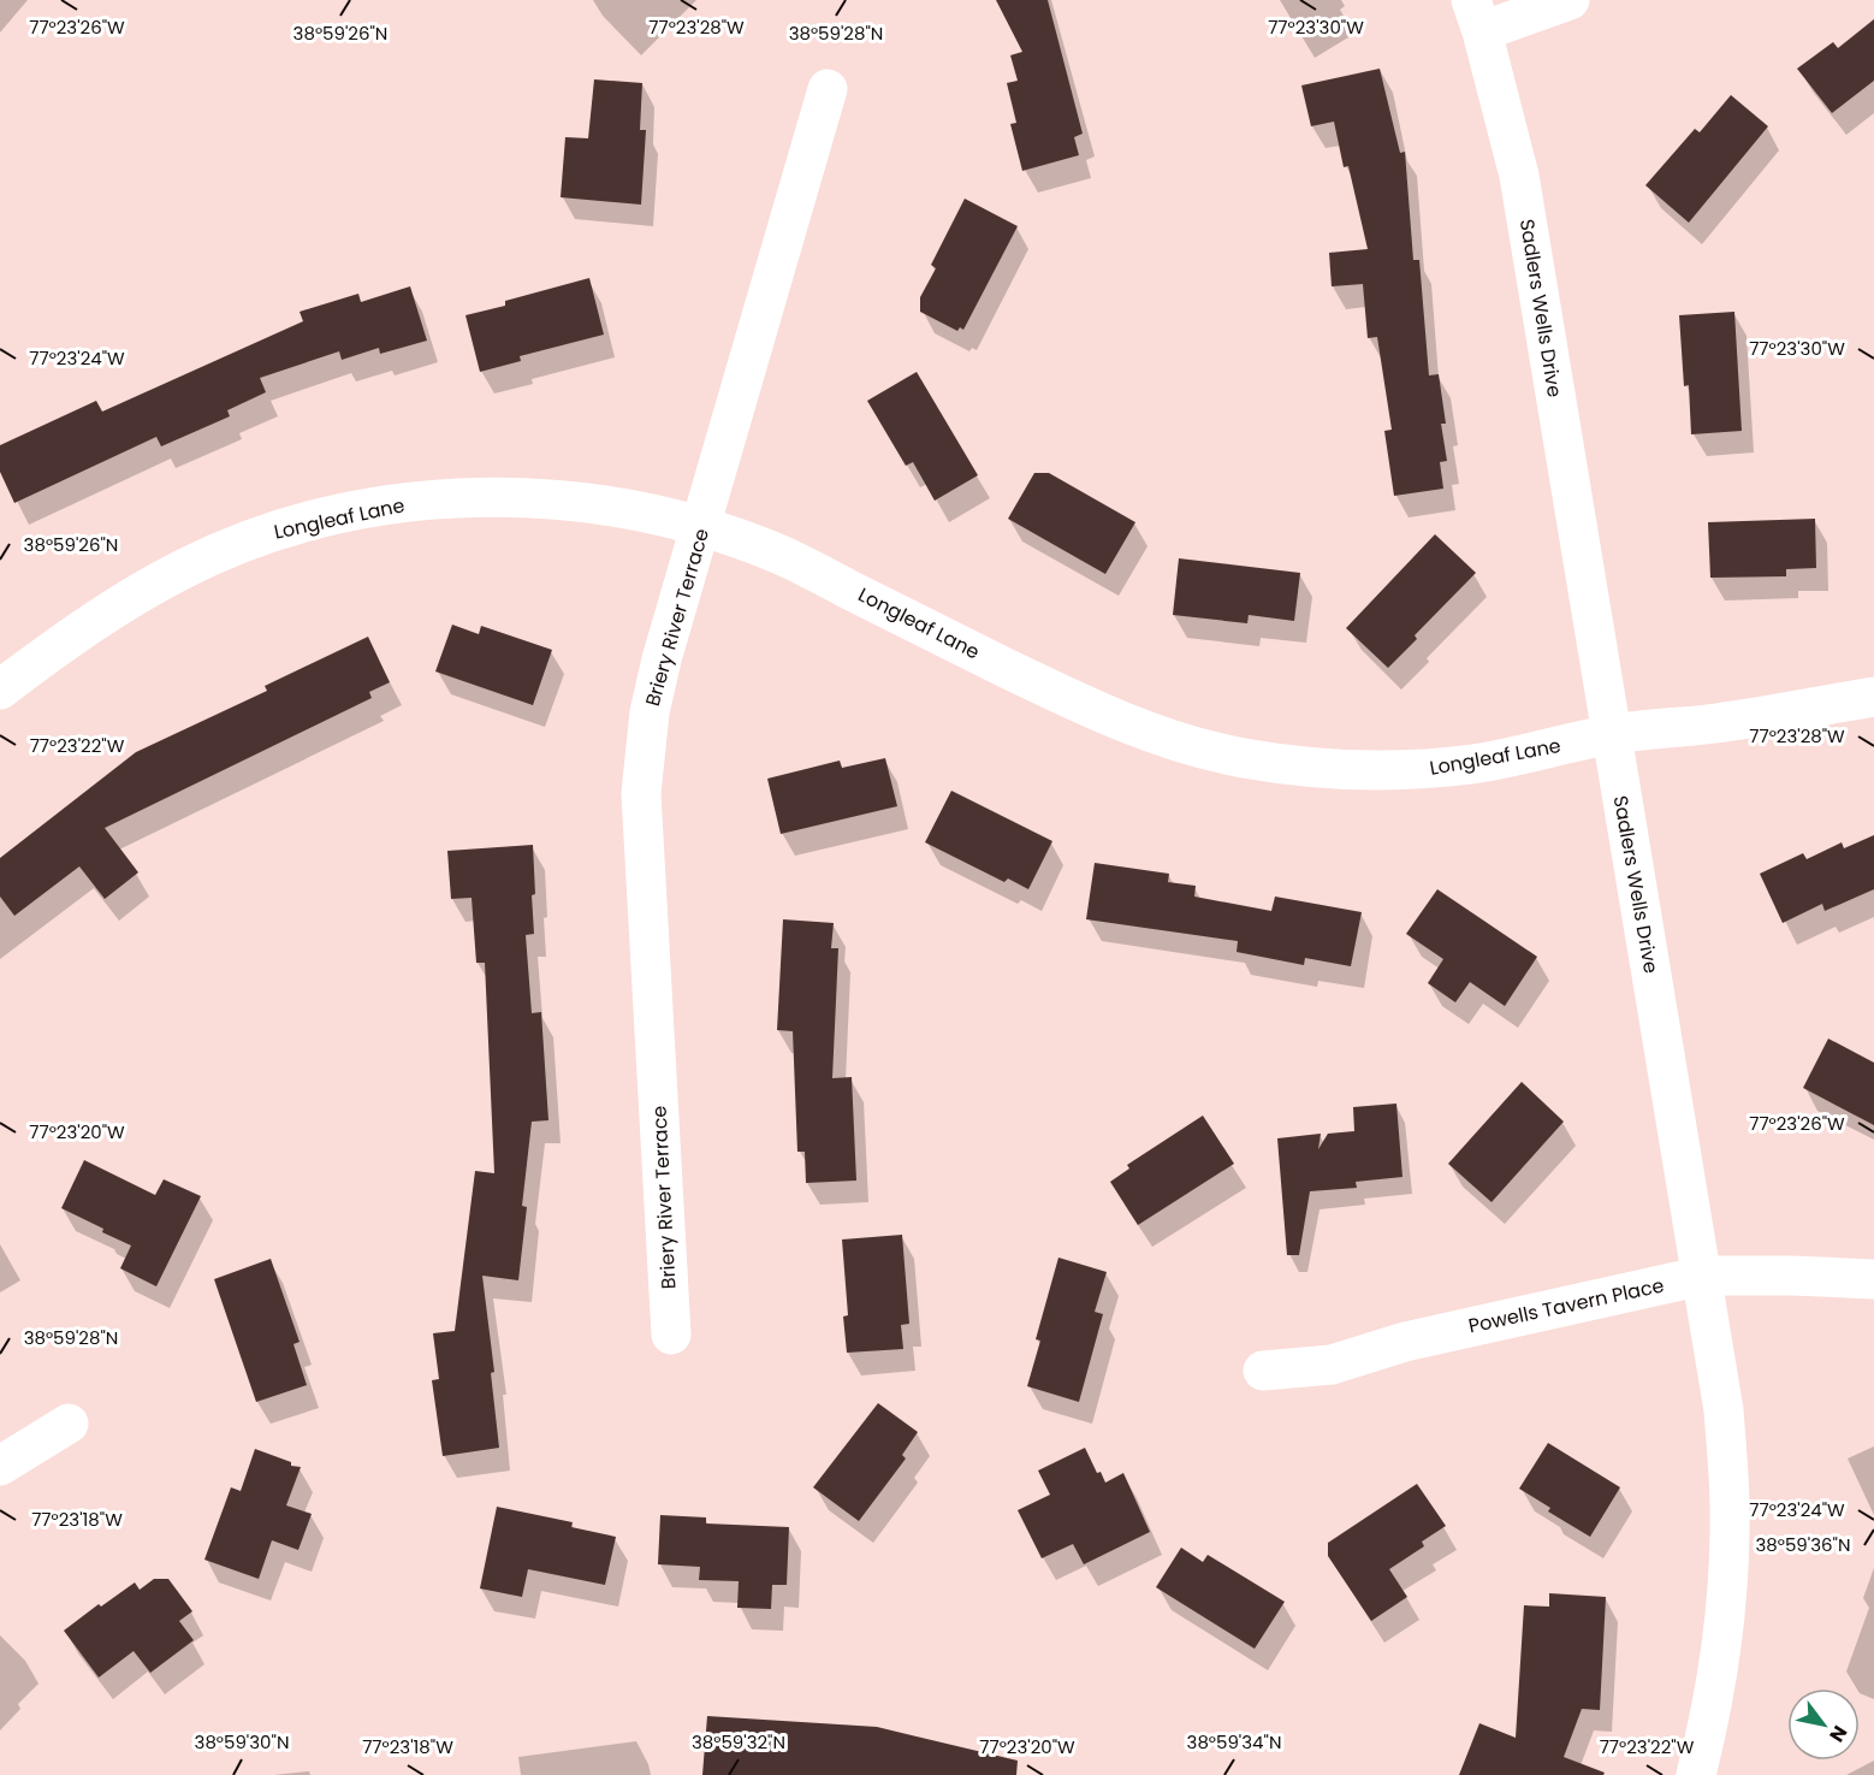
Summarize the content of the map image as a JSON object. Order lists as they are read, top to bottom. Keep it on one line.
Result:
{"streets":{"street":["Sadlers Wells Drive","Longleaf Lane","Briery River Terrace","Powells Tavern Place"]},"crossings":[["Sadlers Wells Drive","Longleaf Lane"],["Sadlers Wells Drive","Powells Tavern Place"],["Longleaf Lane","Briery River Terrace"]],"north":"bottom right","coordinates":["77°23'26\"W","77°23'30\"W","77°23'28\"W","38°59'26\"N","38°59'28\"N","77°23'24\"W","77°23'22\"W","77°23'20\"W","77°23'18\"W","38°59'36\"N","38°59'30\"N","38°59'32\"N","38°59'34\"N"]}
